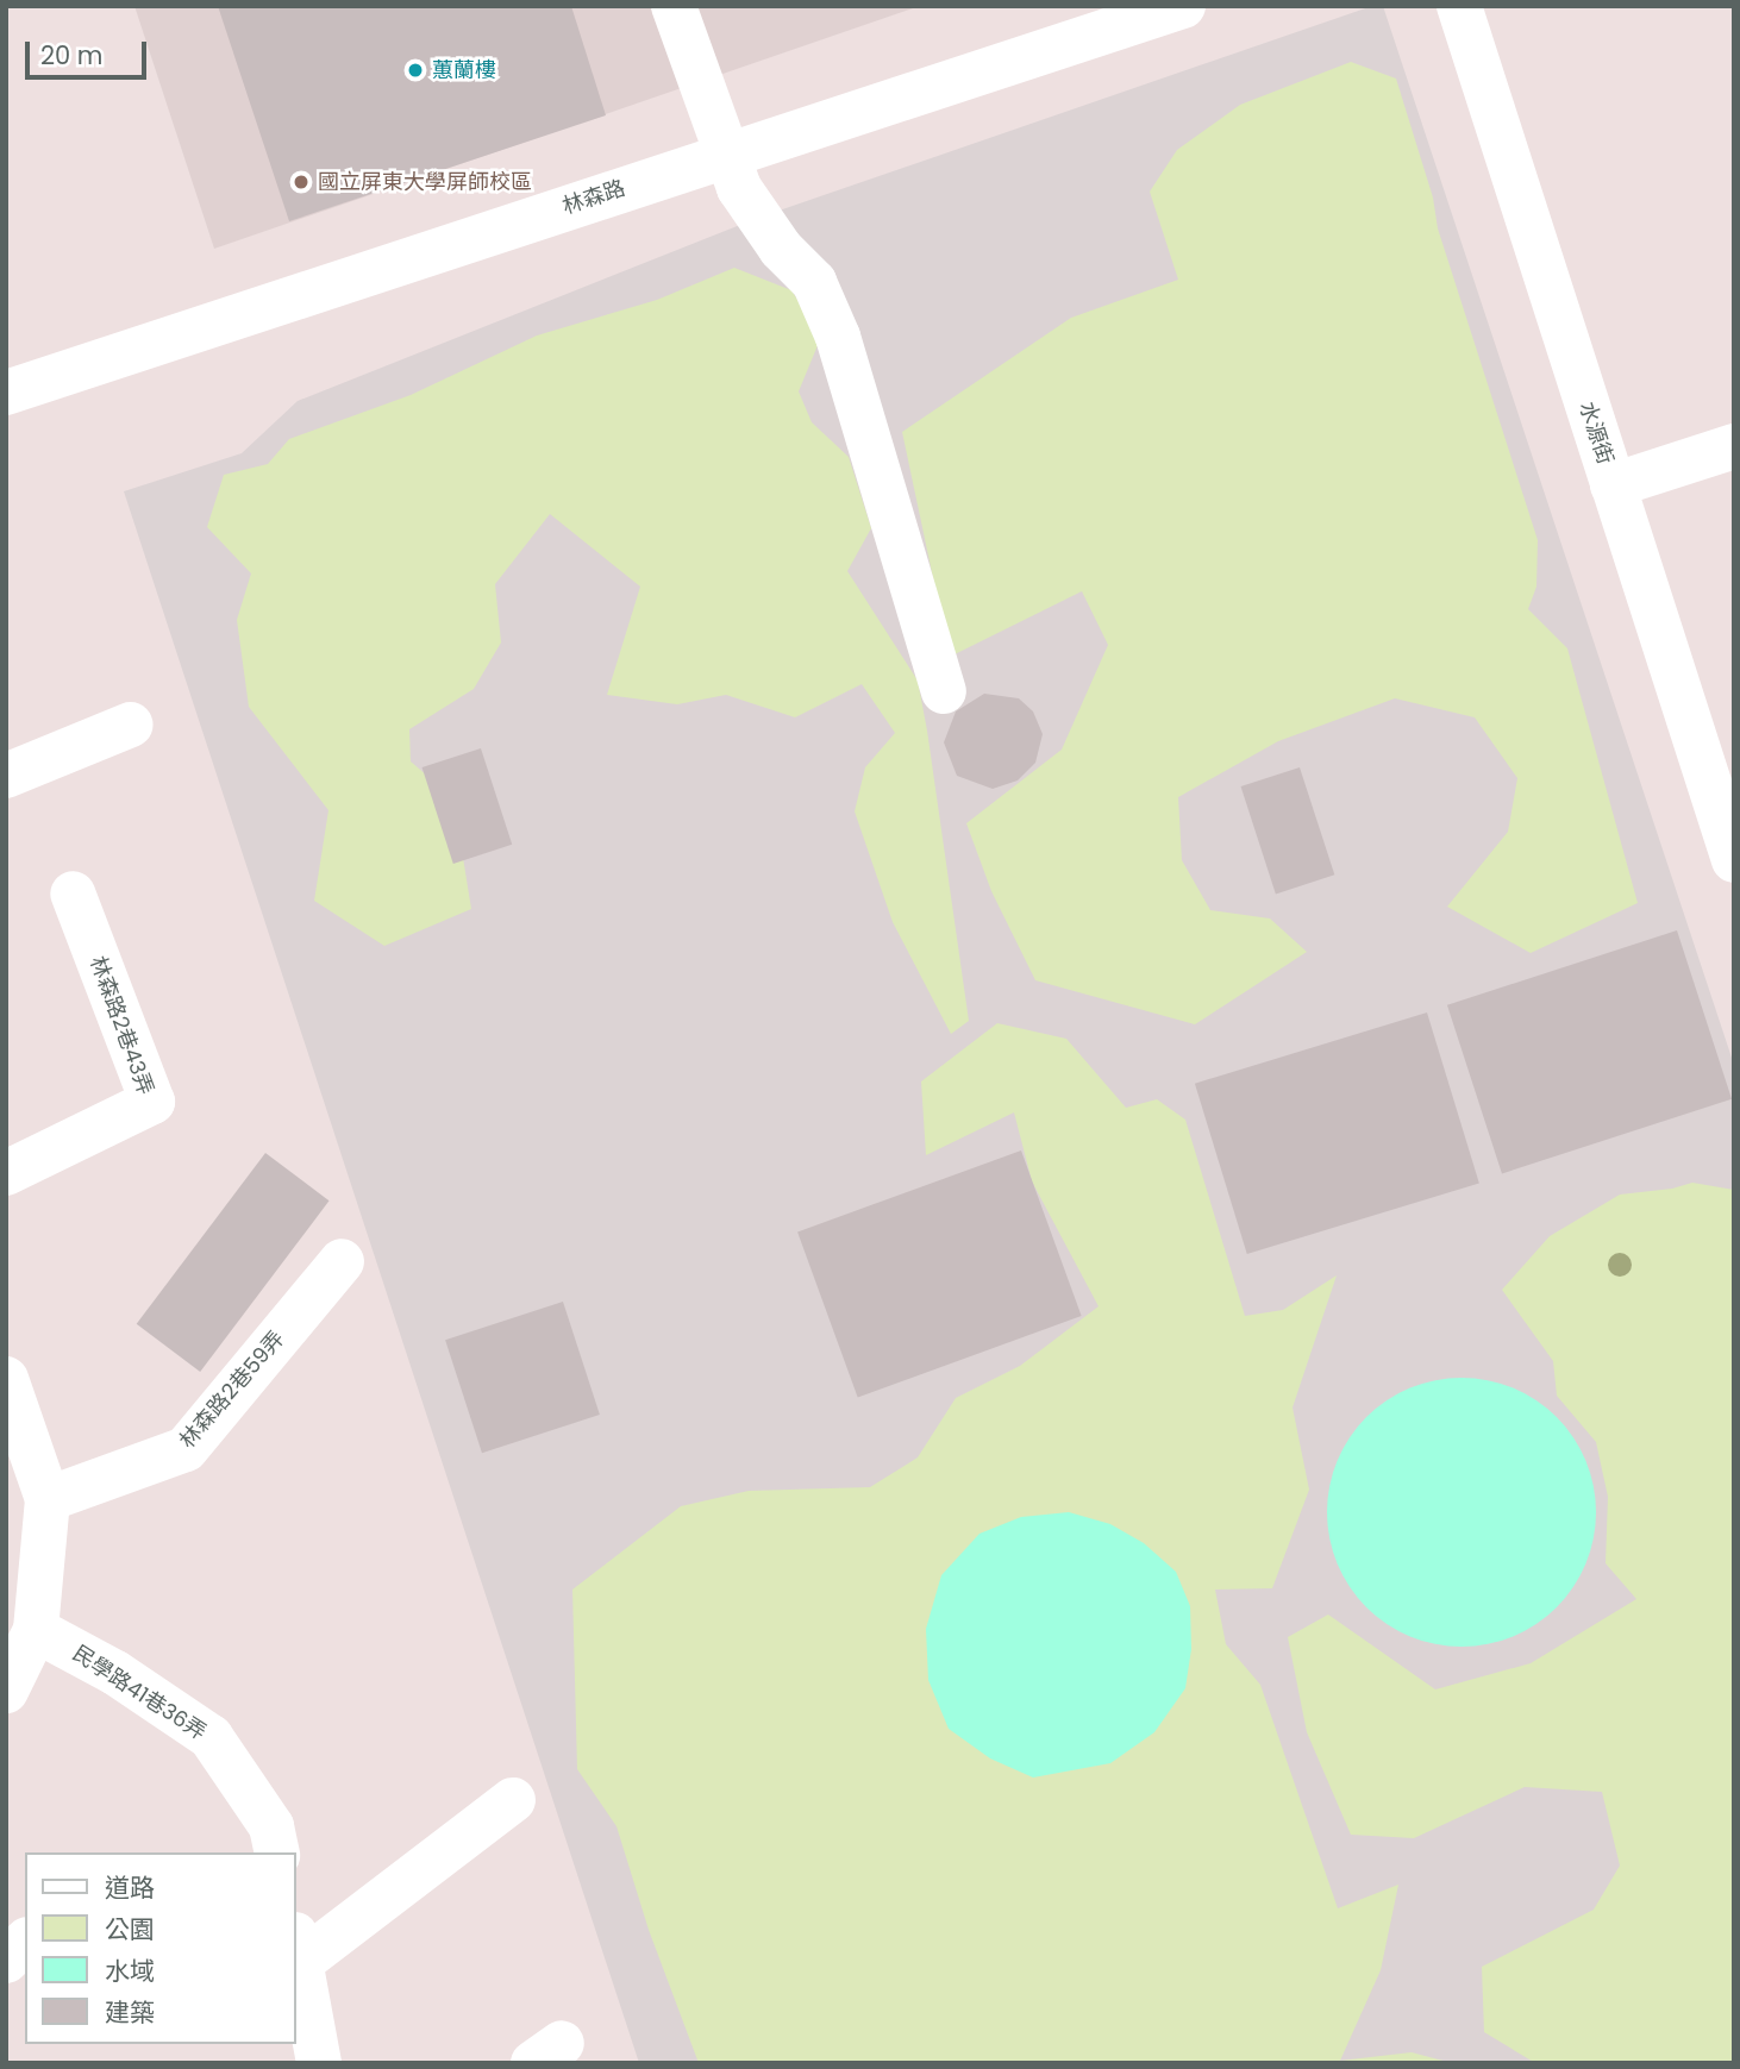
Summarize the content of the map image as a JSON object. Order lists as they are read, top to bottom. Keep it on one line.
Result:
{"streets":{"street":["林森路","水源街","林森路2巷43弄","林森路2巷59弄","民學路41巷36弄"]},"places":["蕙蘭樓","國立屏東大學屏師校區"],"legend":["道路","公園","水域","建築"],"scale_bar":"20 m"}
